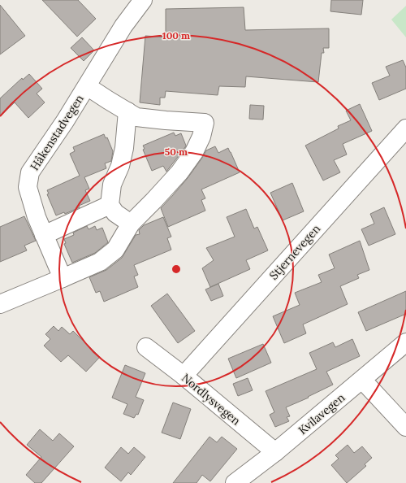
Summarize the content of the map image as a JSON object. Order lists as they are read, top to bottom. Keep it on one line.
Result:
{"streets":{"street":["Håkenstadvegen","Stjernevegen","Nordlysvegen","Kvilavegen"]},"crossings":[["Stjernevegen","Nordlysvegen"],["Nordlysvegen","Kvilavegen"]],"rings":["100 m","50 m"]}
